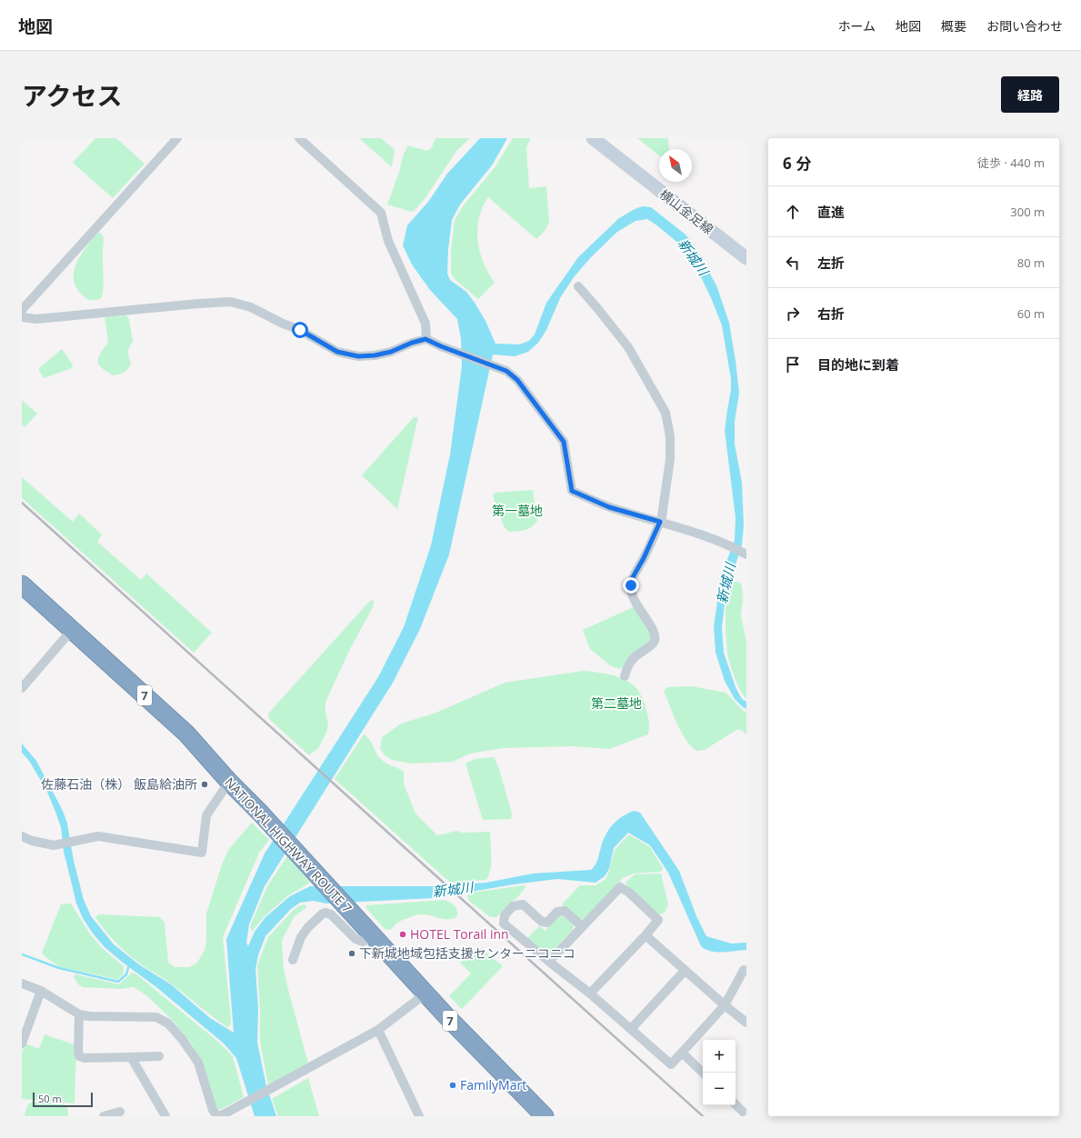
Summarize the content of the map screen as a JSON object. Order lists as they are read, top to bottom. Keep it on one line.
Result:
{"streets":{"highway":["7","NATIONAL HIGHWAY ROUTE 7"],"street":["横山金足線"]},"water":["新城川"],"parks":["第一墓地","第二墓地"],"places":["佐藤石油（株） 飯島給油所","HOTEL Torail inn","下新城地域包括支援センターニコニコ","FamilyMart"],"scale_bar":"50 m","north":"top left","page":{"header":"地図","nav":["ホーム","地図","概要","お問い合わせ"],"title":"アクセス","buttons":"経路","heading":["6 分","徒歩 · 440 m"],"list":[["直進","300 m"],["左折","80 m"],["右折","60 m"],"目的地に到着"],"map_buttons":["+","−"],"scale":"50 m"}}
